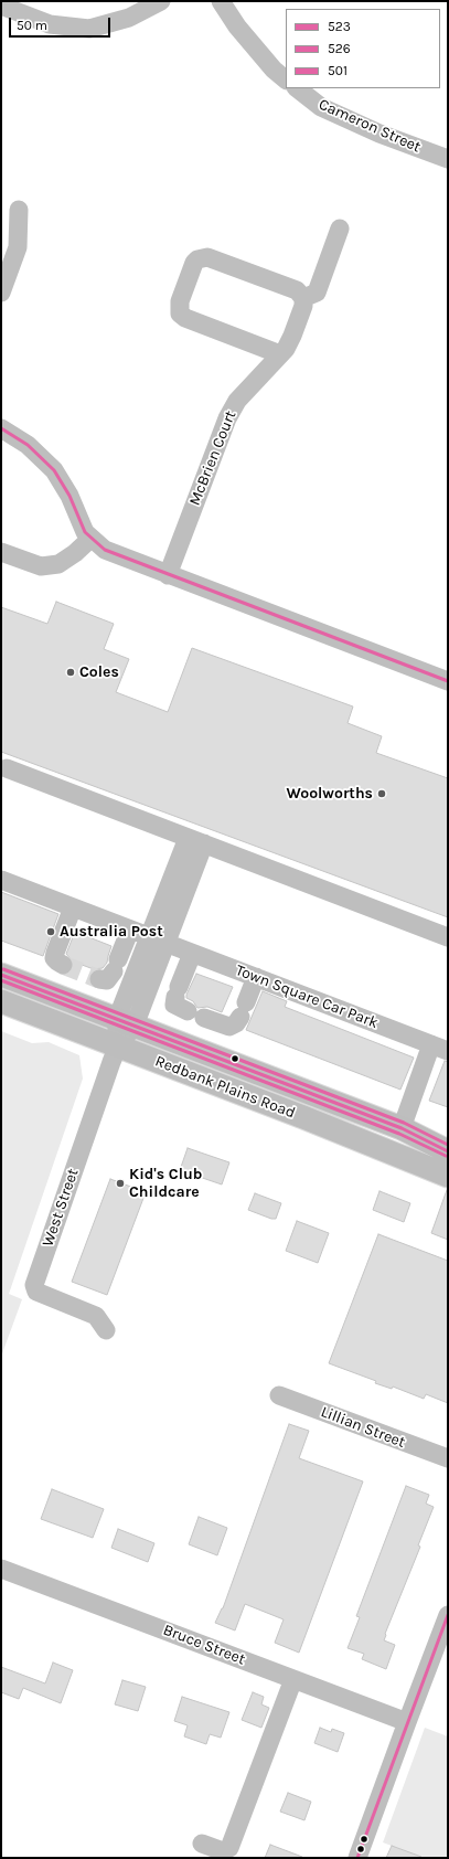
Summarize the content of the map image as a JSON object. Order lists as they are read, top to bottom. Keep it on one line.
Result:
{"streets":{"main road":["Redbank Plains Road"],"street":["Cameron Street","McBrien Court","Town Square Car Park","West Street","Lillian Street","Bruce Street"]},"crossings":[["Redbank Plains Road","West Street"]],"places":["Coles","Woolworths","Australia Post","Kid's Club Childcare"],"lines":["transit line 523","transit line 501","transit line 526"],"legend":["523","526","501"],"scale_bar":"50 m"}
